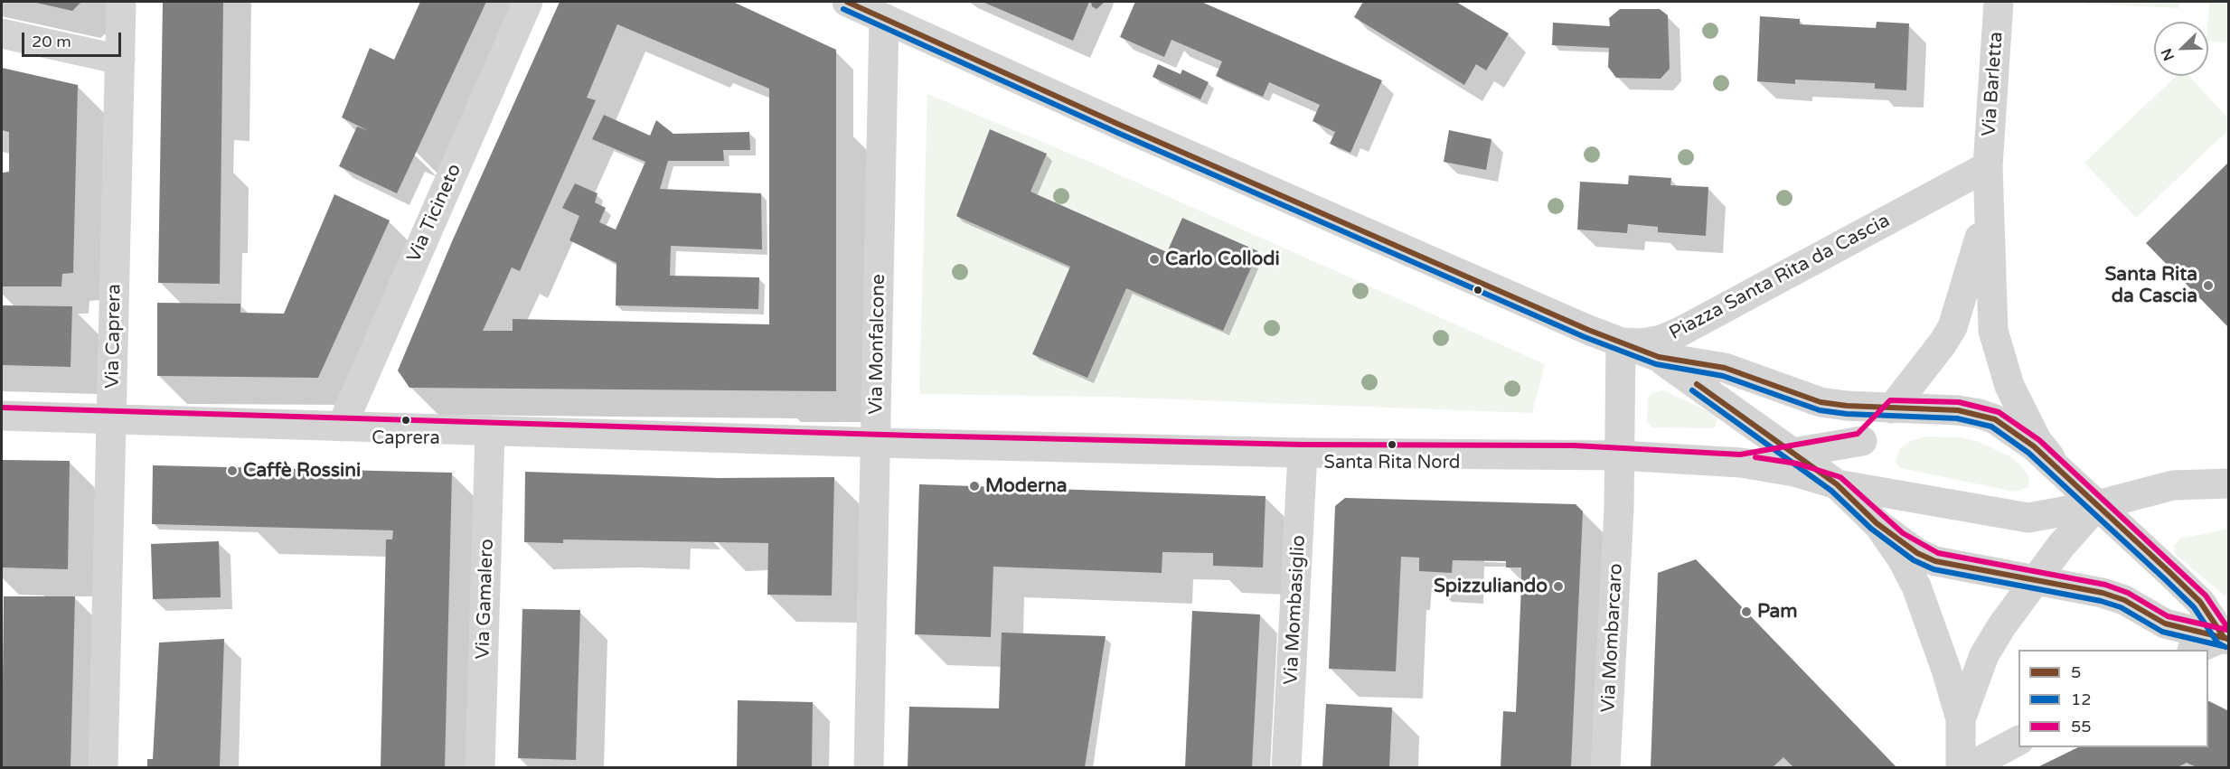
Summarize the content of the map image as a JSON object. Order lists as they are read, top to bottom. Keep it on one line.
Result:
{"streets":{"street":["Via Barletta","Via Ticineto","Piazza Santa Rita da Cascia","Via Caprera","Via Monfalcone","Via Gamalero","Via Mombasiglio","Via Mombarcaro"]},"crossings":[["Via Barletta","Piazza Santa Rita da Cascia"]],"places":["Carlo Collodi","Santa Rita da Cascia","Caprera","Santa Rita Nord","Caffè Rossini","Moderna","Spizzuliando","Pam"],"lines":["transit line 5","transit line 12","transit line 55"],"legend":["5","12","55"],"scale_bar":"20 m","north":"bottom left"}
